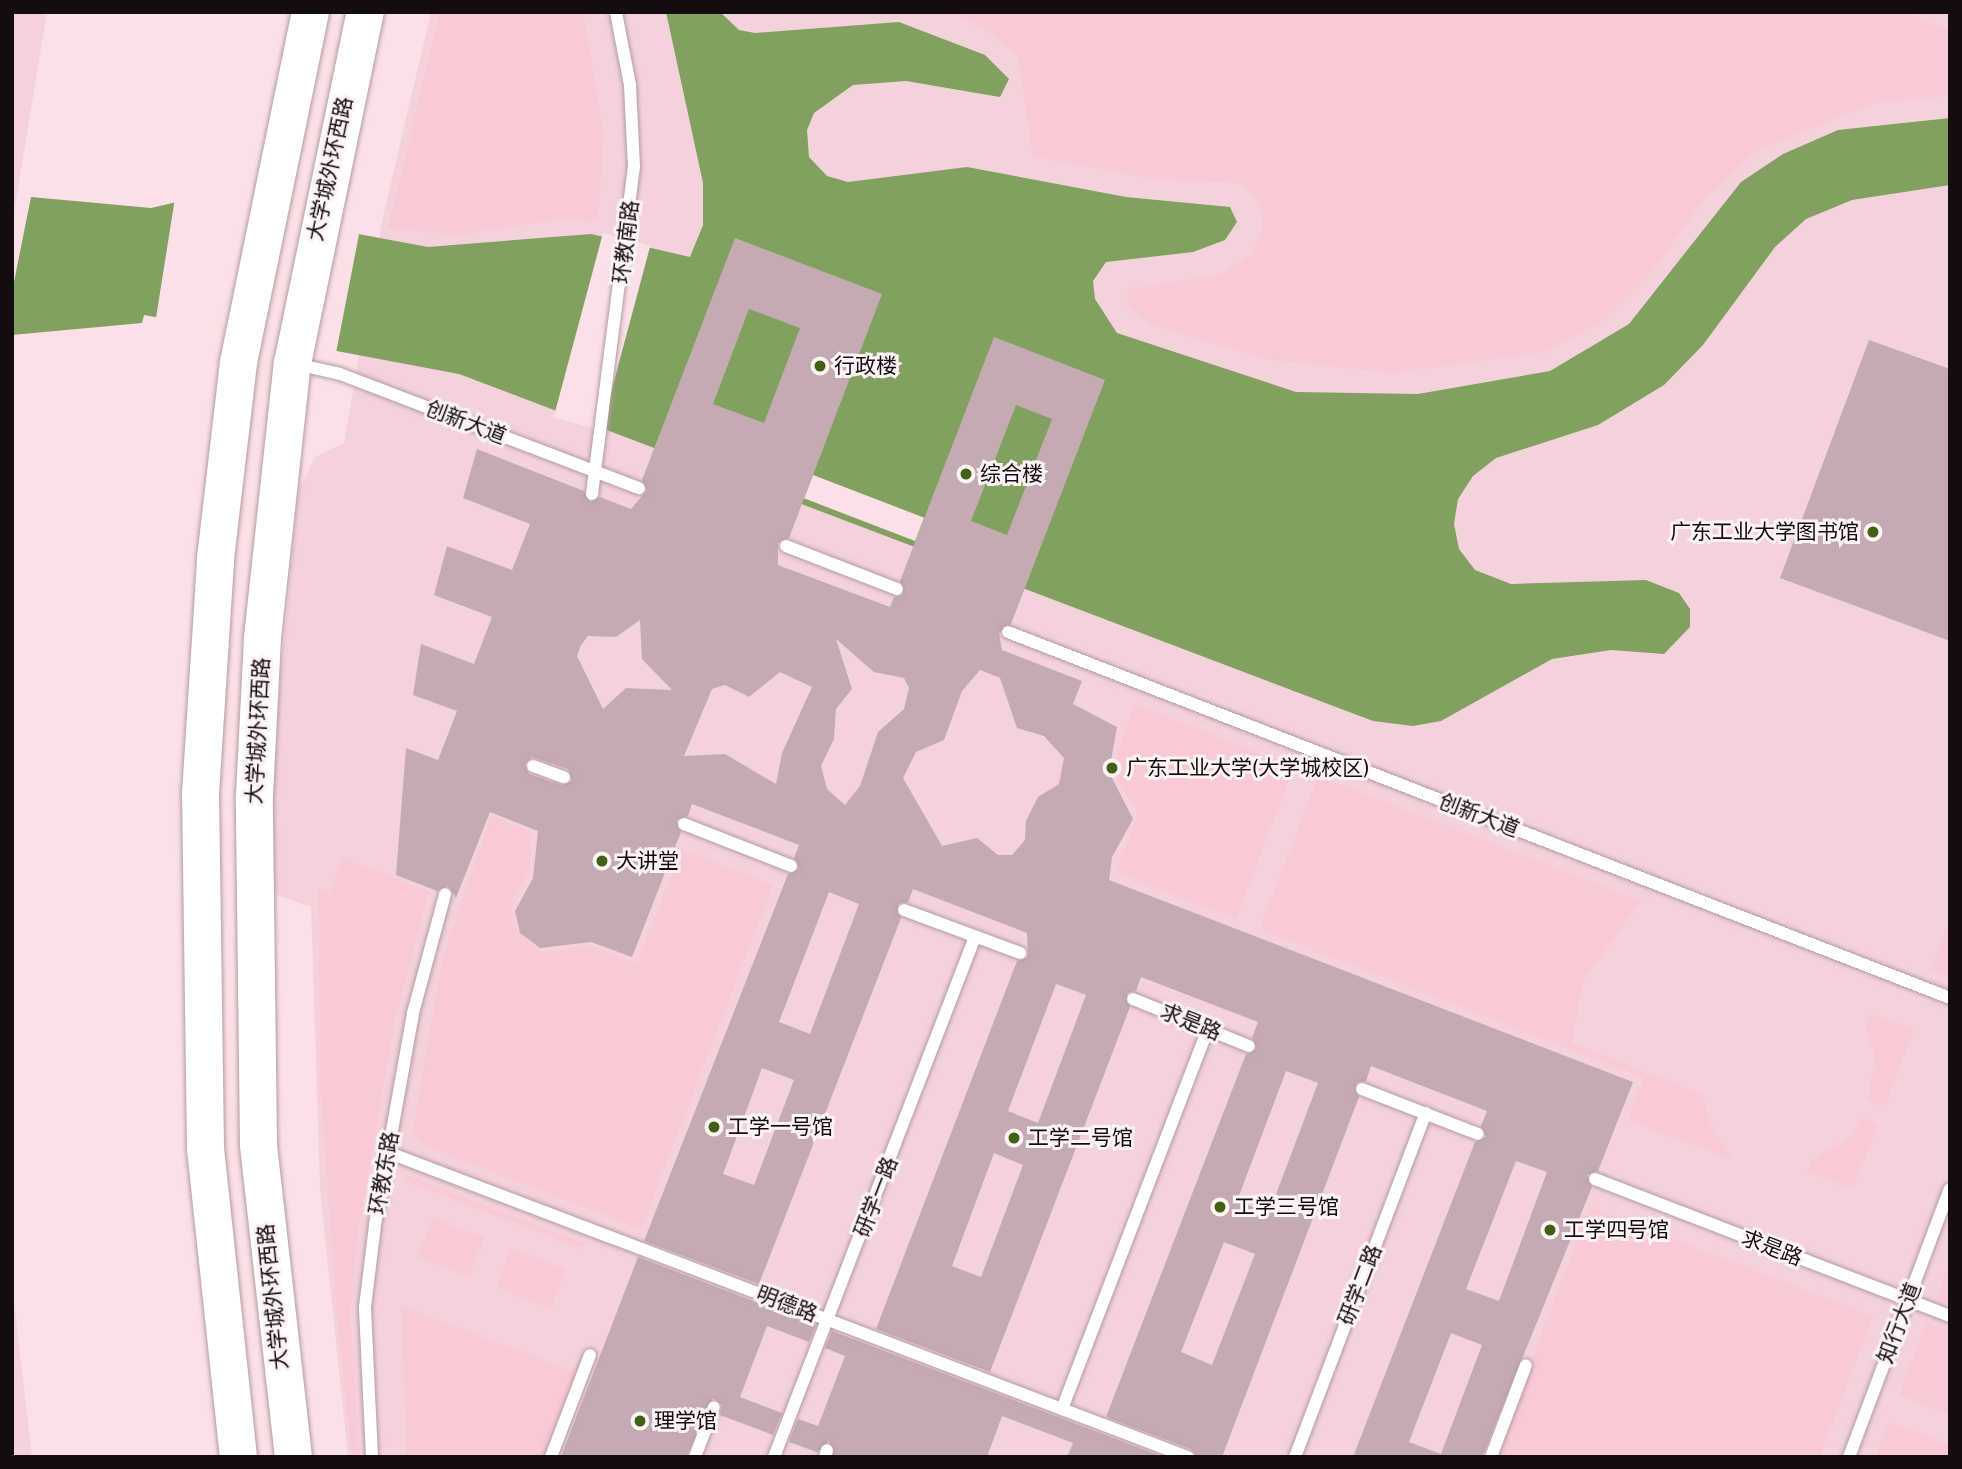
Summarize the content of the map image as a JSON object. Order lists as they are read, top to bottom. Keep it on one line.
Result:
{"streets":{"main road":["大学城外环西路"],"lane":["环教南路","创新大道","求是路","环教东路","研学一路","研学二路","明德路","知行大道"]},"crossings":[["大学城外环西路","创新大道"],["环教南路","创新大道"],["求是路","知行大道"],["环教东路","明德路"],["研学一路","明德路"]],"places":["行政楼","综合楼","广东工业大学图书馆","广东工业大学(大学城校区)","大讲堂","工学一号馆","工学二号馆","工学三号馆","工学四号馆","理学馆"]}
